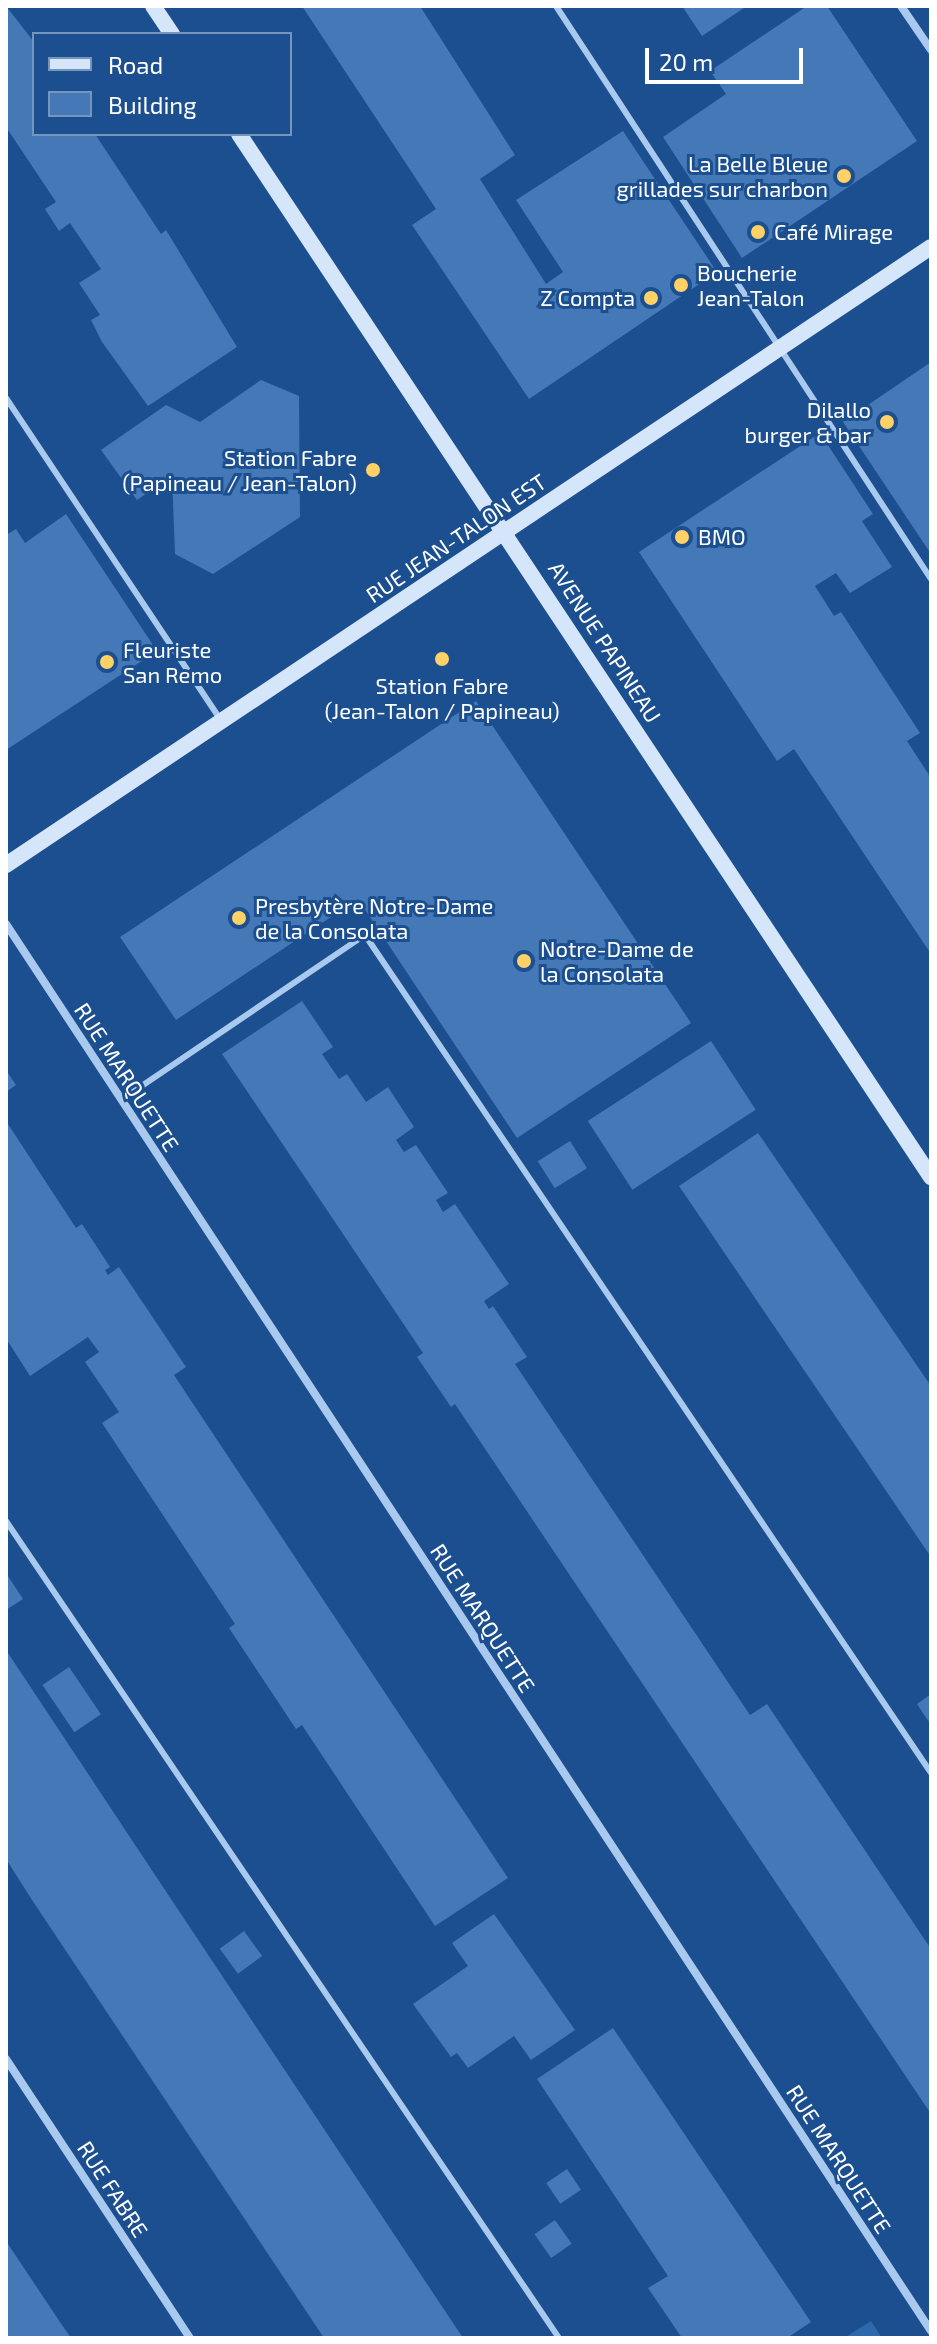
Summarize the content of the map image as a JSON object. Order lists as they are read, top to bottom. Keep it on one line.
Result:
{"streets":{"main road":["RUE JEAN-TALON EST","AVENUE PAPINEAU"],"street":["RUE MARQUETTE","RUE FABRE"]},"crossings":[["RUE JEAN-TALON EST","AVENUE PAPINEAU"]],"places":["La Belle Bleue grillades sur charbon","Café Mirage","Boucherie Jean-Talon","Z Compta","Dilallo burger & bar","Station Fabre (Papineau / Jean-Talon)","BMO","Station Fabre (Jean-Talon / Papineau)","Fleuriste San Remo","Presbytère Notre-Dame de la Consolata","Notre-Dame de la Consolata"],"legend":["Road","Building"],"scale_bar":"20 m"}
